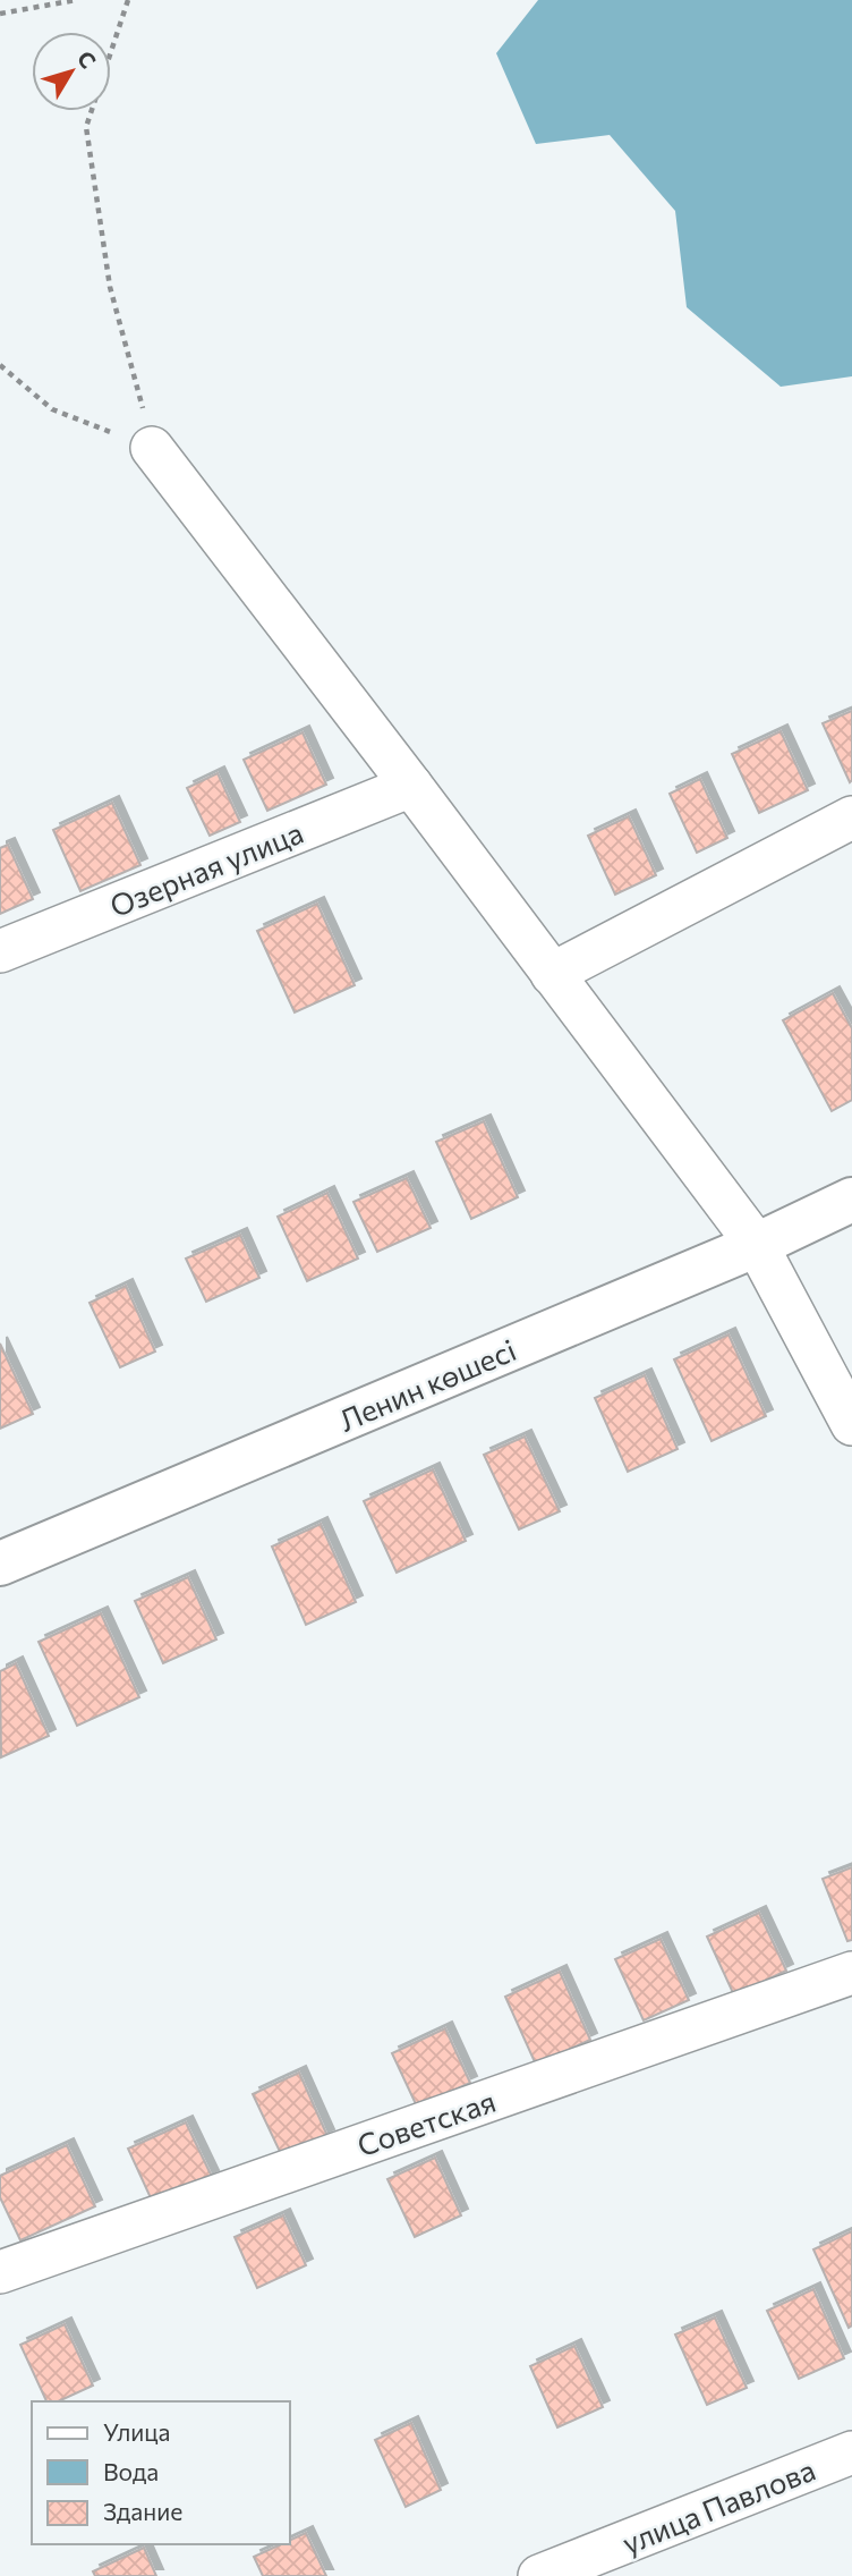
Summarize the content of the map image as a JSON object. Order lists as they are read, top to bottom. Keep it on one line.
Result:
{"streets":{"street":["Озерная улица","Ленин көшесі","Советская","улица Павлова"]},"legend":["Улица","Вода","Здание"],"north":"top right"}
